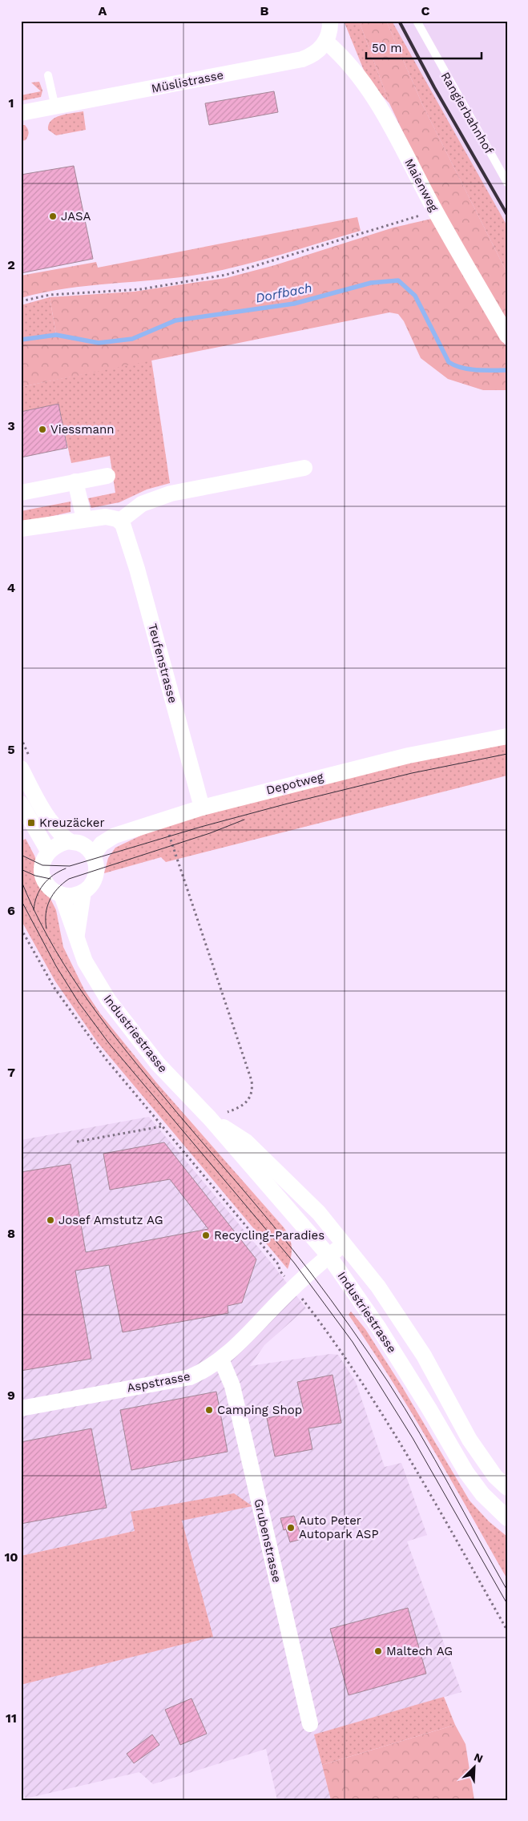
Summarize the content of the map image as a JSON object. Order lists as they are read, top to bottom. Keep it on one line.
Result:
{"streets":{"street":["Müslistrasse","Maienweg","Teufenstrasse","Depotweg","Industriestrasse","Aspstrasse","Grubenstrasse"],"lane":["Rangierbahnhof"]},"crossings":[["Müslistrasse","Maienweg"],["Teufenstrasse","Depotweg"],["Depotweg","Industriestrasse"],["Industriestrasse","Aspstrasse"],["Aspstrasse","Grubenstrasse"]],"water":["Dorfbach"],"places":{"other":["JASA","Viessmann","Josef Amstutz AG","Recycling-Paradies","Camping Shop","Auto Peter Autopark ASP","Maltech AG"],"transit":["Kreuzäcker"]},"scale_bar":"50 m","north":"top right","grid":{"columns":["A","B","C"],"rows":["1","2","3","4","5","6","7","8","9","10","11"]}}
